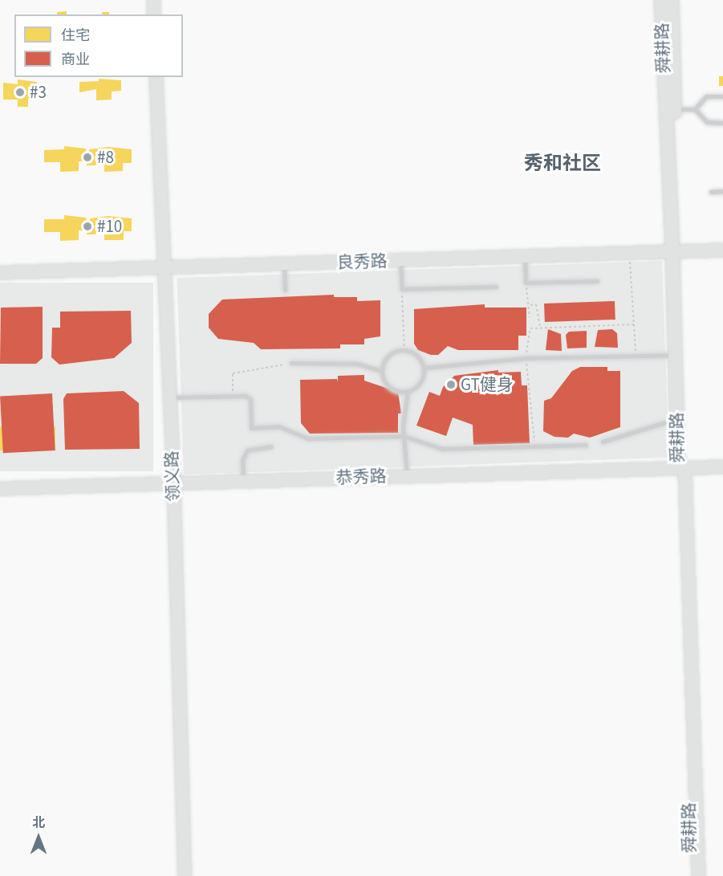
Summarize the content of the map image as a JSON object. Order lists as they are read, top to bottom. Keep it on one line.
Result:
{"streets":{"main road":["舜耕路"],"street":["良秀路","领义路","恭秀路"]},"crossings":[["舜耕路","良秀路"],["舜耕路","恭秀路"],["良秀路","领义路"],["领义路","恭秀路"]],"districts":["秀和社区"],"places":["#3","#8","#10","GT健身"],"legend":["住宅","商业"],"north":"top"}
